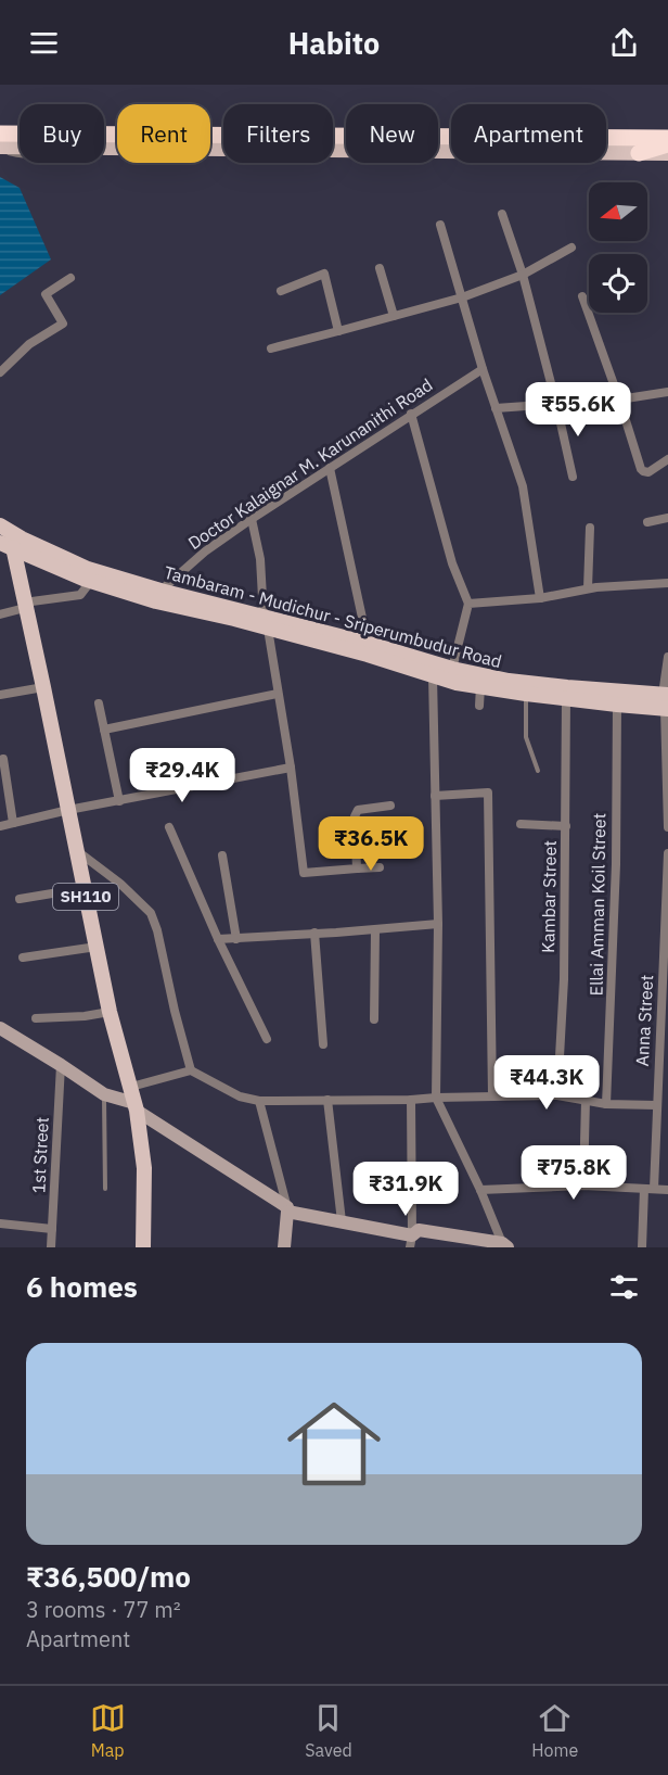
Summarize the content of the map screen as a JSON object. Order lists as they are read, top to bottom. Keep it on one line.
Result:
{"streets":{"main road":["Tambaram - Mudichur - Sriperumbudur Road","SH110"],"street":["Doctor Kalaignar M. Karunanithi Road","Kambar Street","Ellai Amman Koil Street","Anna Street","1st Street"]},"crossings":[["Doctor Kalaignar M. Karunanithi Road","Tambaram - Mudichur - Sriperumbudur Road"],["Tambaram - Mudichur - Sriperumbudur Road","SH110"],["Tambaram - Mudichur - Sriperumbudur Road","Kambar Street"],["Tambaram - Mudichur - Sriperumbudur Road","Ellai Amman Koil Street"]],"north":"left","page":{"header":"Habito","chip":["Buy","Rent","Filters","New","Apartment"],"price":["₹55.6K","₹29.4K","₹36.5K","₹44.3K","₹75.8K","₹31.9K"],"heading":"6 homes","list":[{"name":"₹36,500/mo","note":"3 rooms · 77 m² · Apartment"}],"tabs":["Map","Saved","Home"]}}
